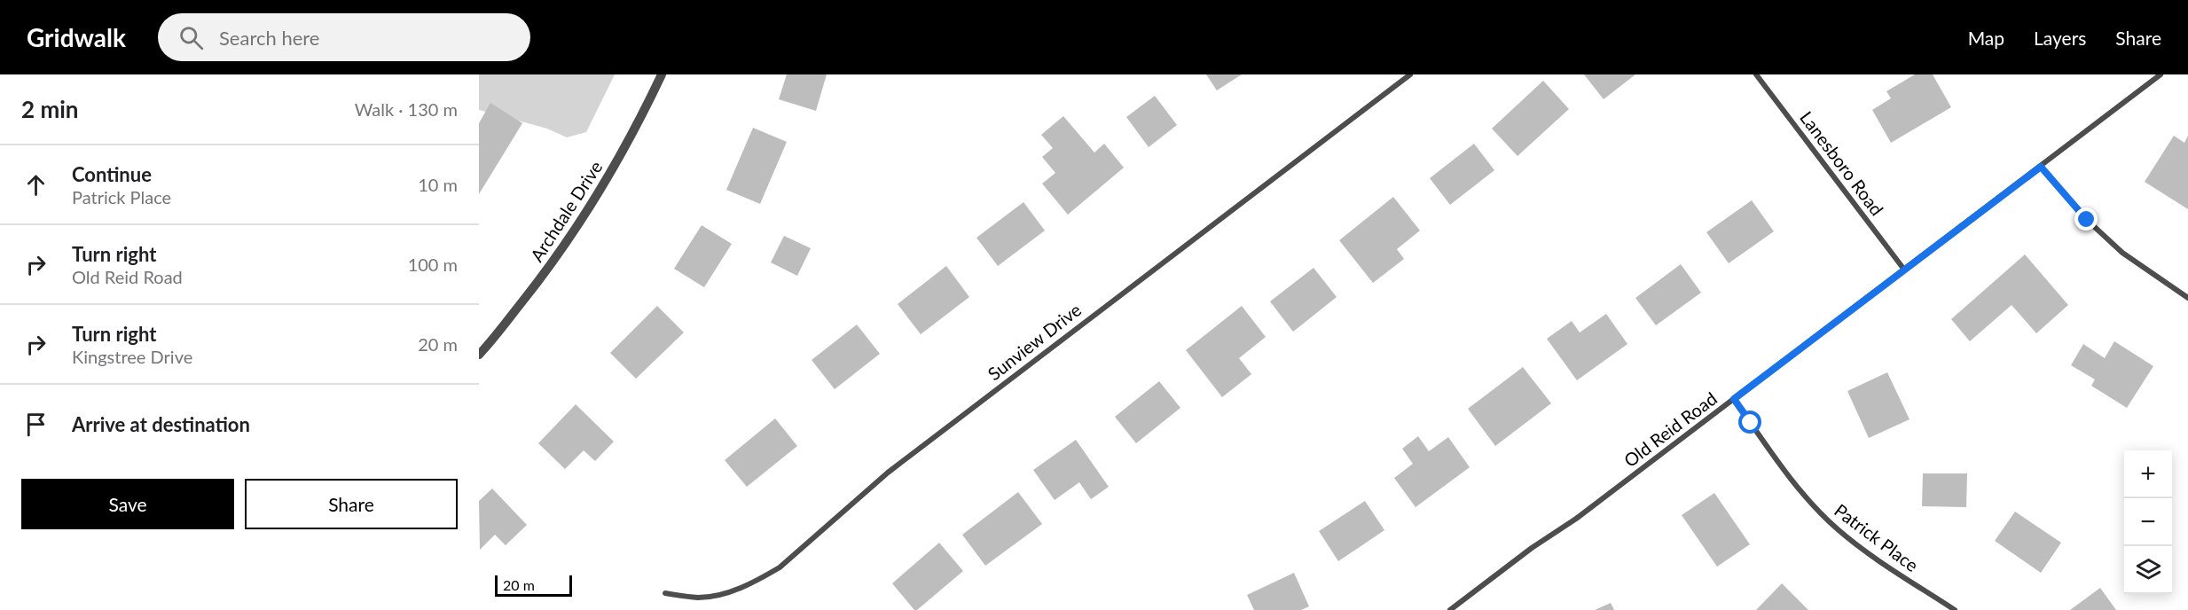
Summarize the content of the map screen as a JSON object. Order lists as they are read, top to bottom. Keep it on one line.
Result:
{"streets":{"street":["Lanesboro Road","Archdale Drive","Sunview Drive","Old Reid Road","Patrick Place"]},"crossings":[["Lanesboro Road","Old Reid Road"],["Old Reid Road","Patrick Place"]],"scale_bar":"20 m","page":{"header":"Gridwalk","search":"Search here","nav":["Map","Layers","Share"],"heading":["2 min","Walk · 130 m"],"list":[["Continue","Patrick Place","10 m"],["Turn right","Old Reid Road","100 m"],["Turn right","Kingstree Drive","20 m"],"Arrive at destination"],"map_buttons":["+","−"],"buttons":["Save","Share"],"scale":"20 m"}}
